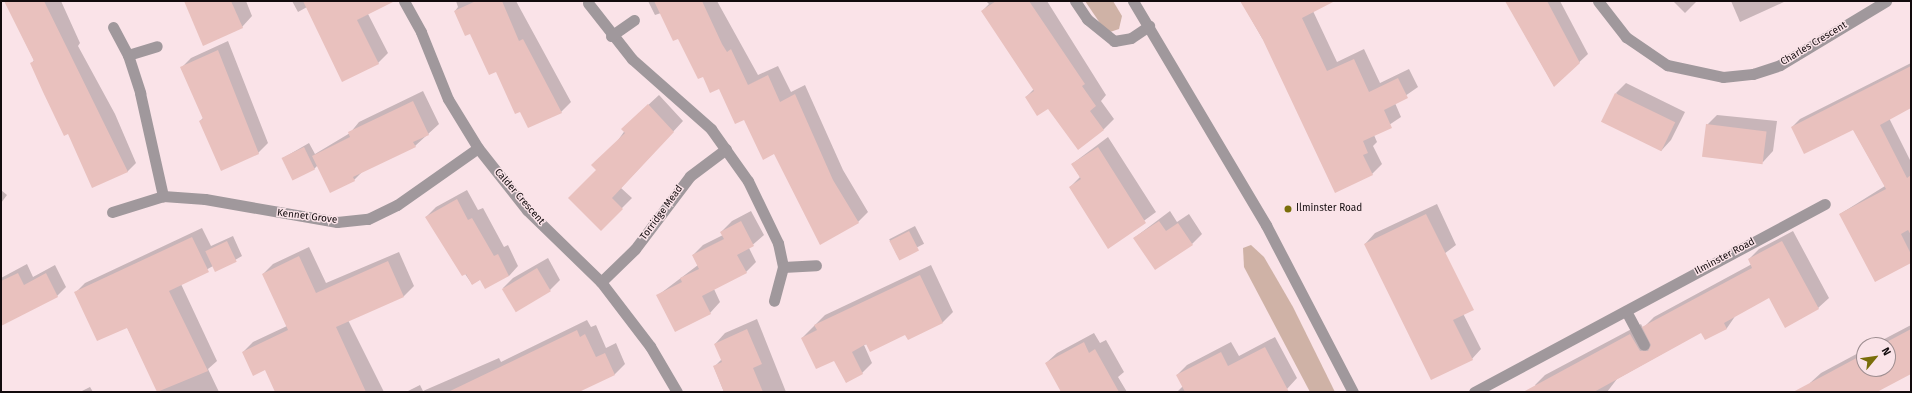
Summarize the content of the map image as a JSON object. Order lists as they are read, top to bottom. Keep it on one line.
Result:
{"streets":{"street":["Charles Crescent","Calder Crescent","Torridge Mead","Kennet Grove","Ilminster Road"]},"crossings":[["Calder Crescent","Torridge Mead"],["Calder Crescent","Kennet Grove"]],"places":["Ilminster Road"],"north":"top right"}
